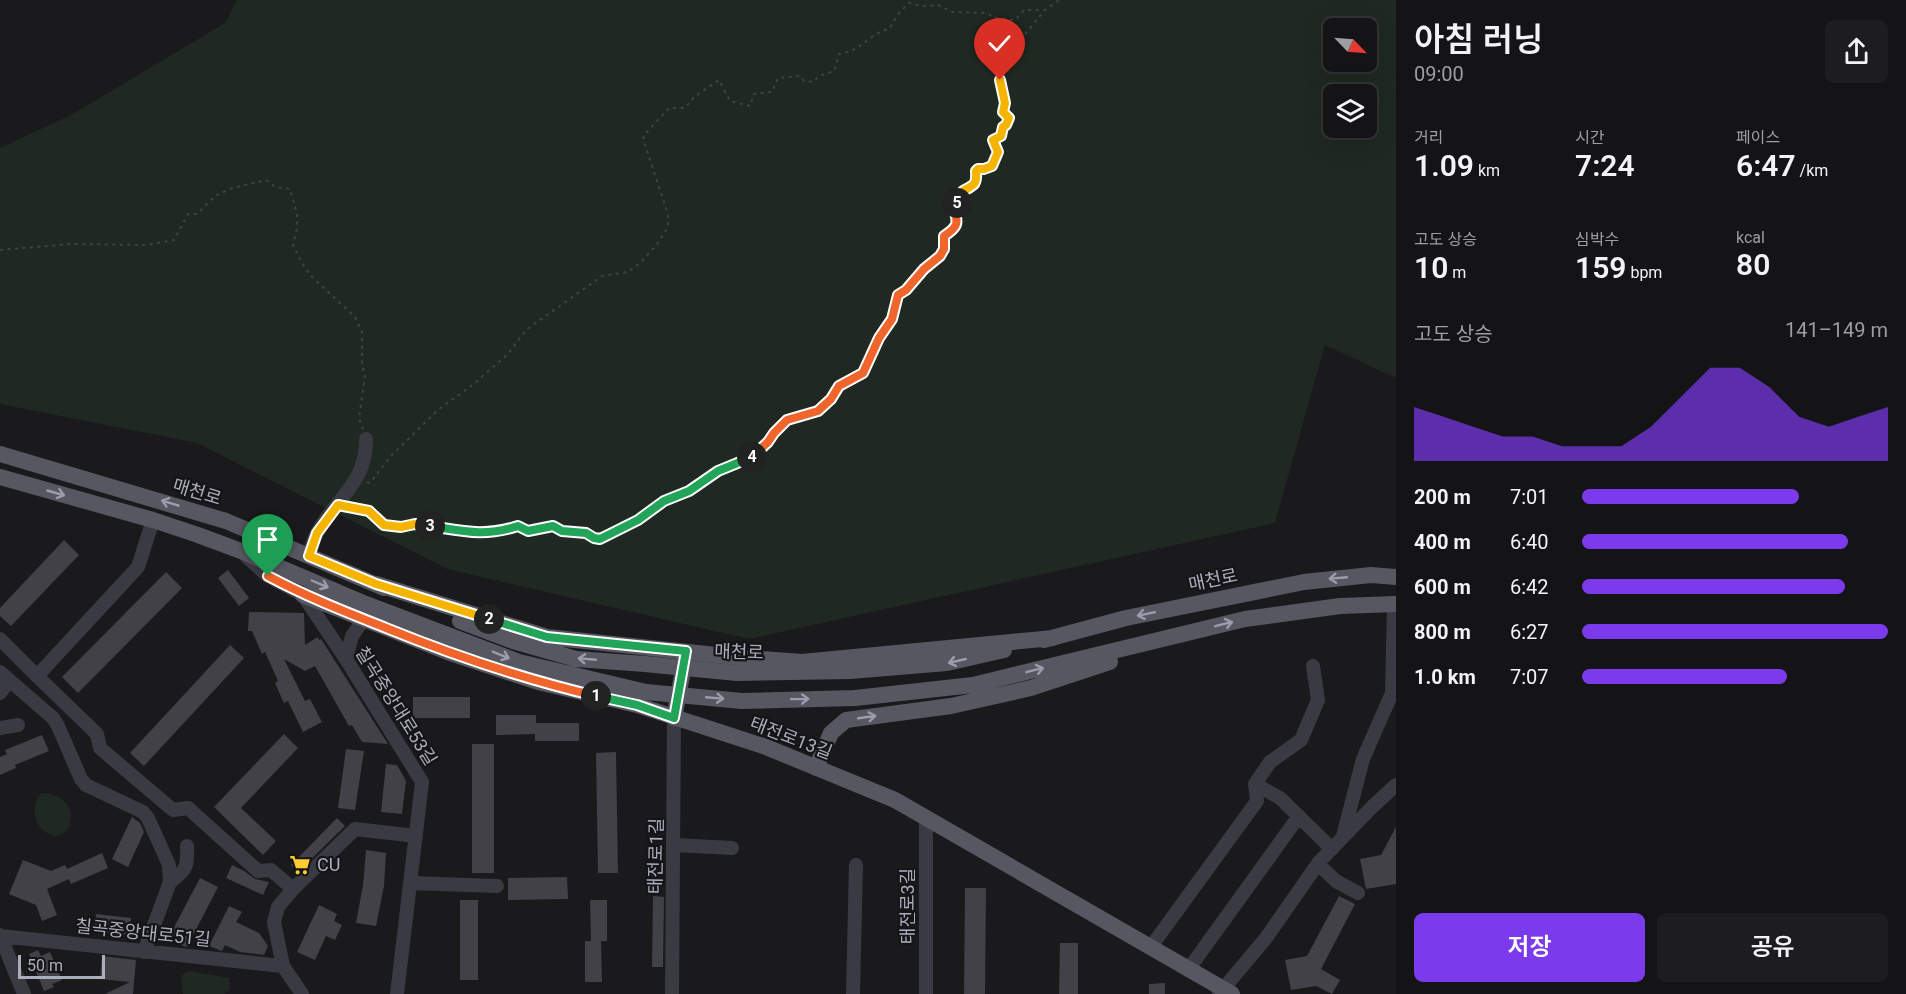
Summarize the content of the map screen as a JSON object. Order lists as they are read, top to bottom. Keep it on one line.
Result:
{"streets":{"main road":["매천로","태전로13길"],"street":["칠곡중앙대로53길","태전로1길","태전로3길","칠곡중앙대로51길"]},"crossings":[["칠곡중앙대로53길","태전로13길"],["태전로13길","태전로1길"],["태전로13길","태전로3길"]],"places":{"supermarket":["CU"]},"scale_bar":"50 m","north":"bottom right","page":{"heading":["아침 러닝","09:00"],"stats":[["거리","1.09 km"],["시간","7:24"],["페이스","6:47 /km"],["고도 상승","10 m"],["심박수","159 bpm"],["kcal","80"]],"pins":["5","4","3","2","1"],"chart":["고도 상승","141–149 m"],"list":[{"name":"200 m","note":"7:01"},{"name":"400 m","note":"6:40"},{"name":"600 m","note":"6:42"},{"name":"800 m","note":"6:27"},{"name":"1.0 km","note":"7:07"}],"buttons":["저장","공유"],"scale":"50 m"}}
